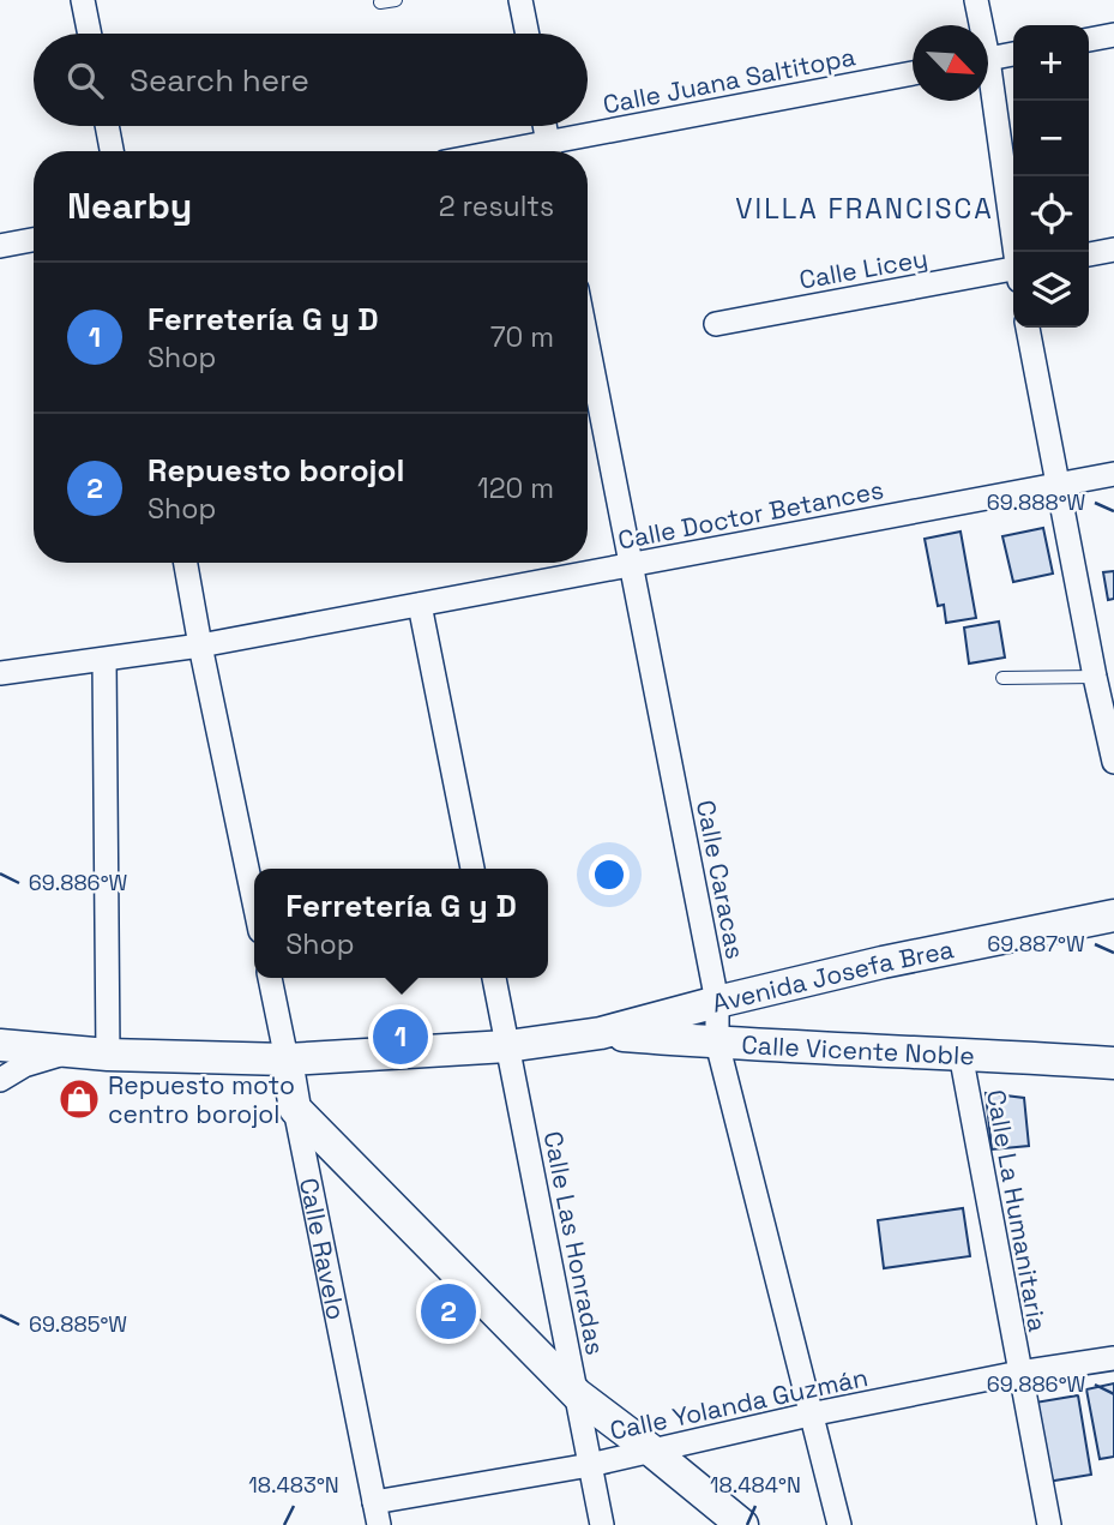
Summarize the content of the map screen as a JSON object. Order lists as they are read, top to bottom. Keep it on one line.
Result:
{"streets":{"main road":["Avenida Josefa Brea","Calle Vicente Noble","Calle Ravelo"],"street":["Calle Juana Saltitopa","Calle Licey","Calle Doctor Betances","Calle Caracas","Calle La Humanitaria","Calle Las Honradas","Calle Yolanda Guzmán"]},"crossings":[["Calle Doctor Betances","Calle Caracas"],["Calle Caracas","Avenida Josefa Brea"],["Calle Caracas","Calle Vicente Noble"],["Calle Caracas","Calle Yolanda Guzmán"],["Avenida Josefa Brea","Calle Vicente Noble"],["Calle Vicente Noble","Calle La Humanitaria"],["Calle La Humanitaria","Calle Yolanda Guzmán"],["Calle Las Honradas","Calle Yolanda Guzmán"],["Calle Ravelo","Calle Yolanda Guzmán"]],"districts":["VILLA FRANCISCA"],"places":{"shop":["Repuesto moto centro borojol"]},"north":"bottom right","page":{"map_buttons":["+","−"],"search":"Search here","heading":["Nearby","2 results"],"list":[{"mark":"1","name":"Ferretería G y D","note":"Shop","value":"70 m"},{"mark":"2","name":"Repuesto borojol","note":"Shop","value":"120 m"}],"popup":["Ferretería G y D","Shop"],"pins":["1","2"]},"coordinates":["69.888°W","69.886°W","69.887°W","69.885°W","18.483°N","18.484°N"]}
